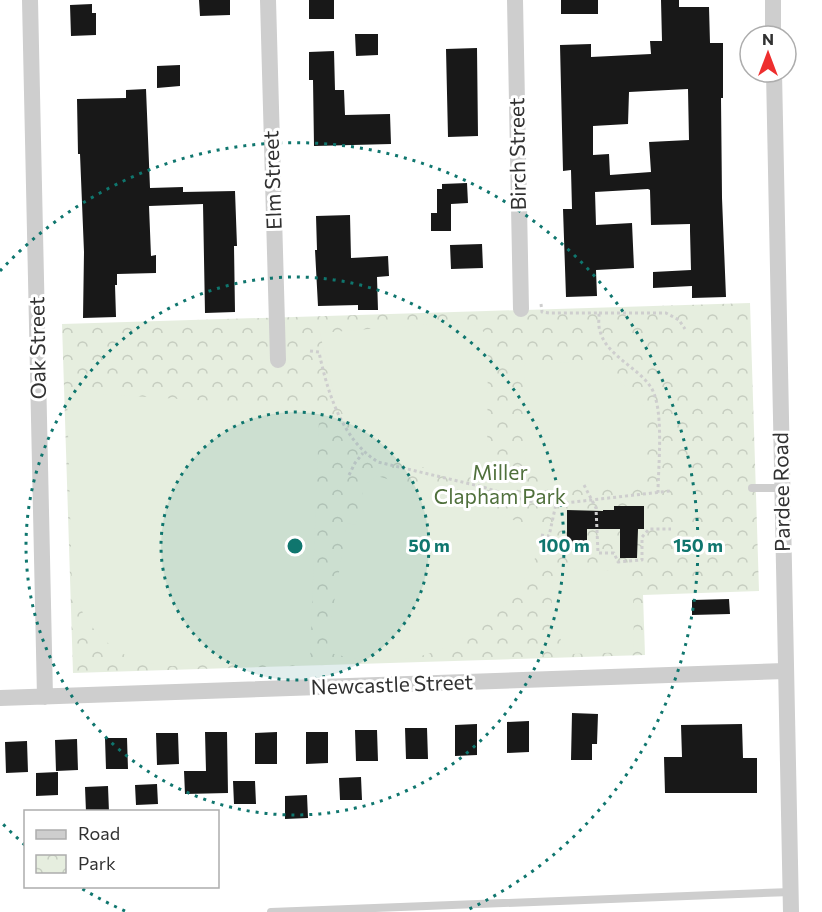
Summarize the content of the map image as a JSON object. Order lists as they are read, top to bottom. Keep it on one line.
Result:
{"streets":{"street":["Birch Street","Elm Street","Oak Street","Pardee Road","Newcastle Street"]},"crossings":[["Oak Street","Newcastle Street"],["Pardee Road","Newcastle Street"]],"parks":["Miller Clapham Park"],"legend":["Road","Park"],"north":"top","rings":["50 m","100 m","150 m"]}
